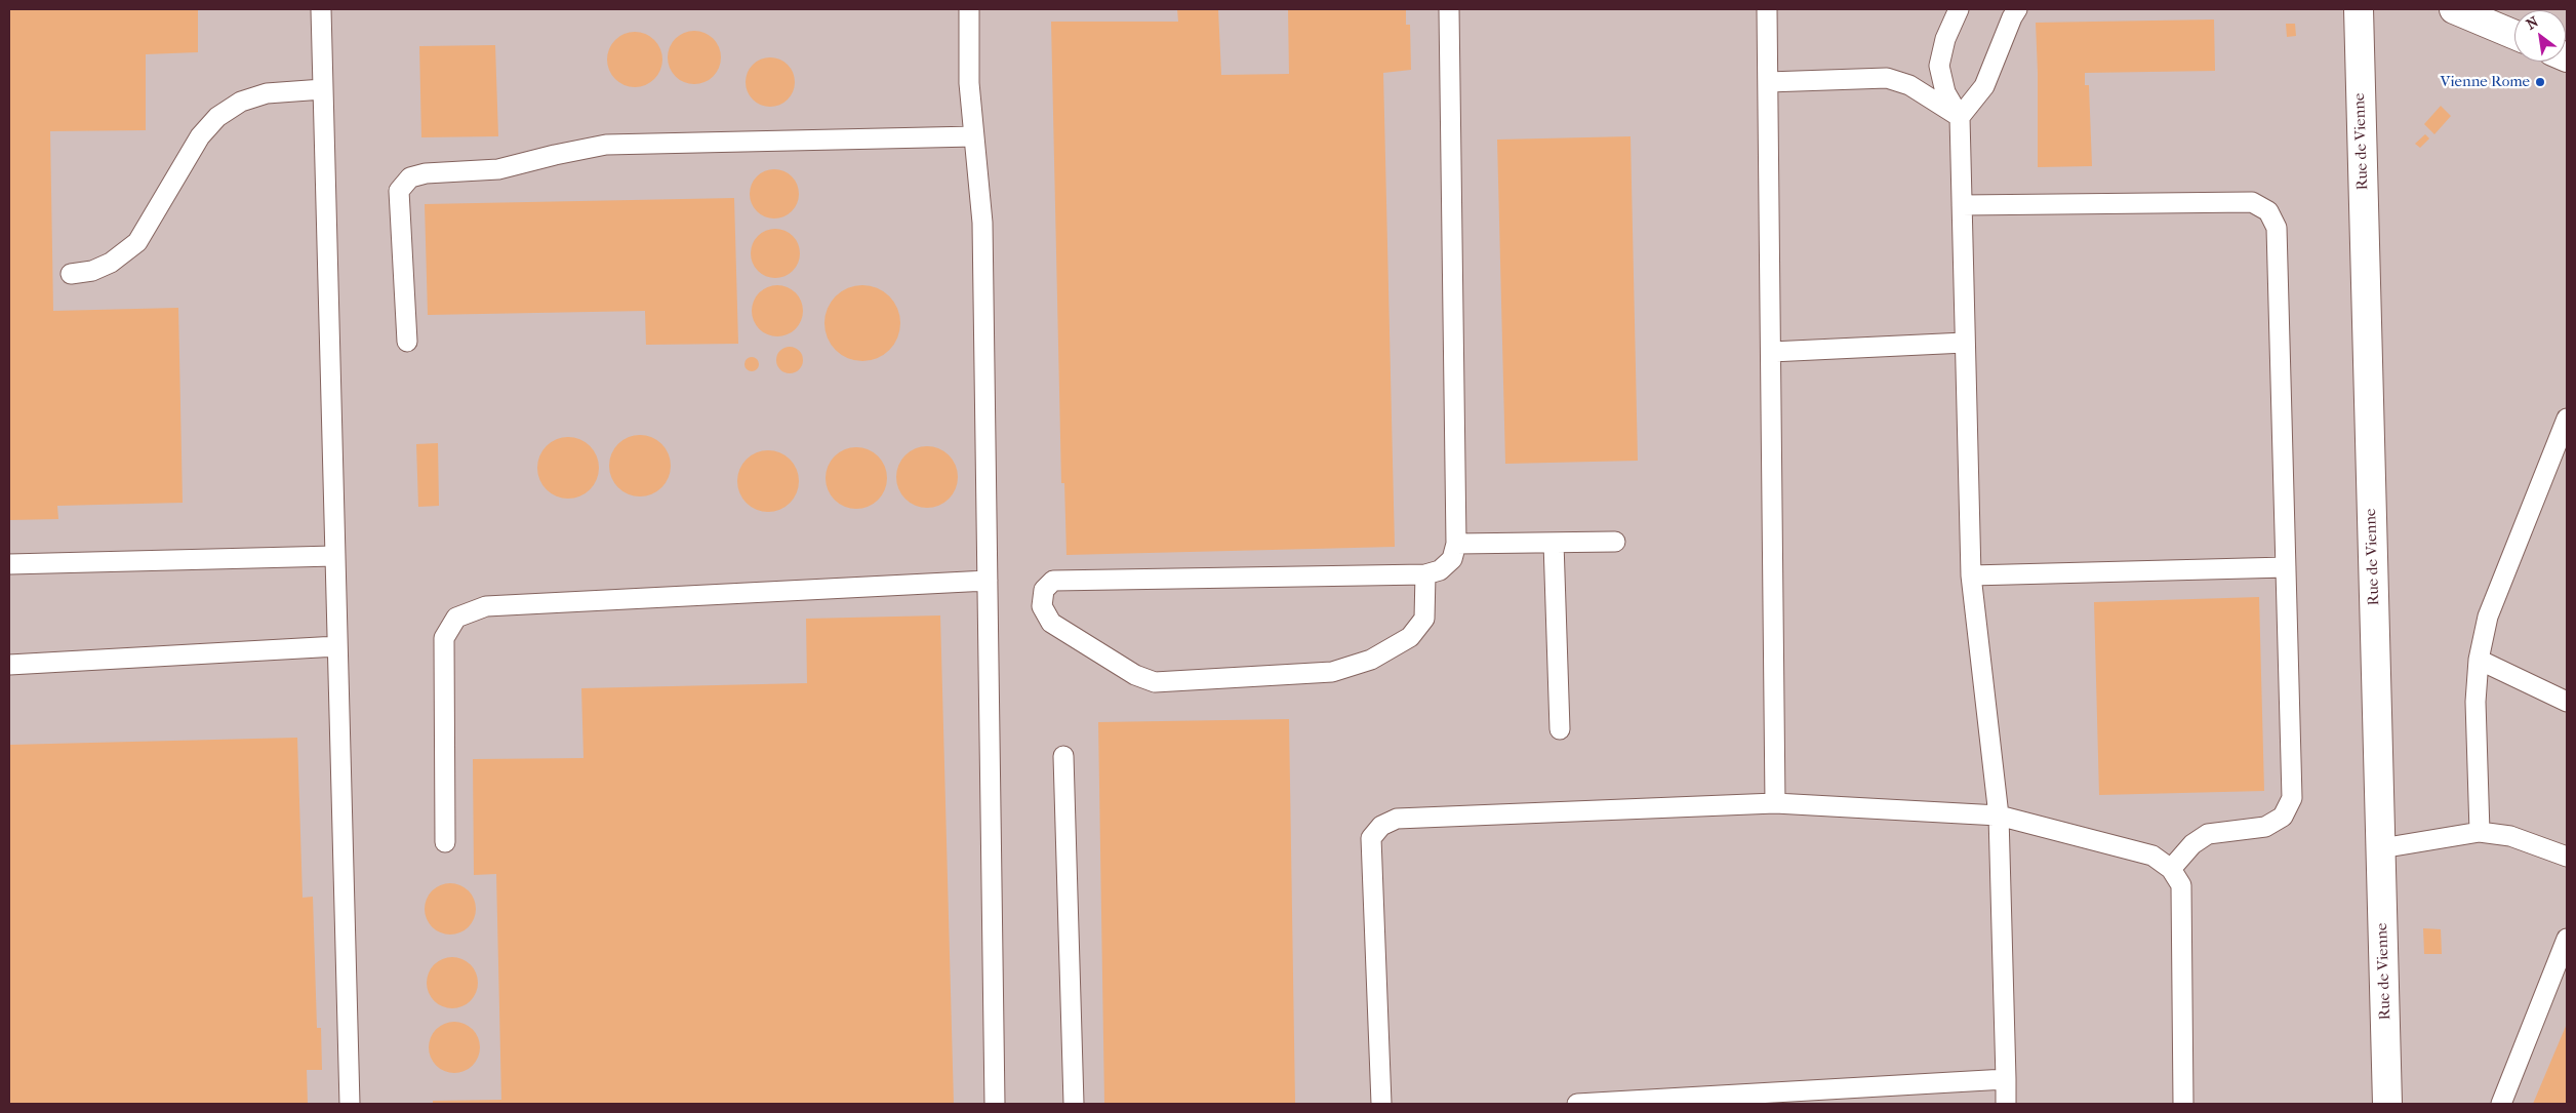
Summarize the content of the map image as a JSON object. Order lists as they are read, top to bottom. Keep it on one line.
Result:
{"streets":{"street":["Rue de Vienne"]},"places":["Vienne Rome"],"north":"top left"}
